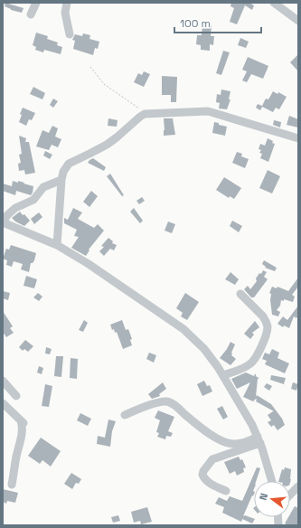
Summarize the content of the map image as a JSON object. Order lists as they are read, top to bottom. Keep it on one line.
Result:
{"scale_bar":"100 m","north":"left"}
